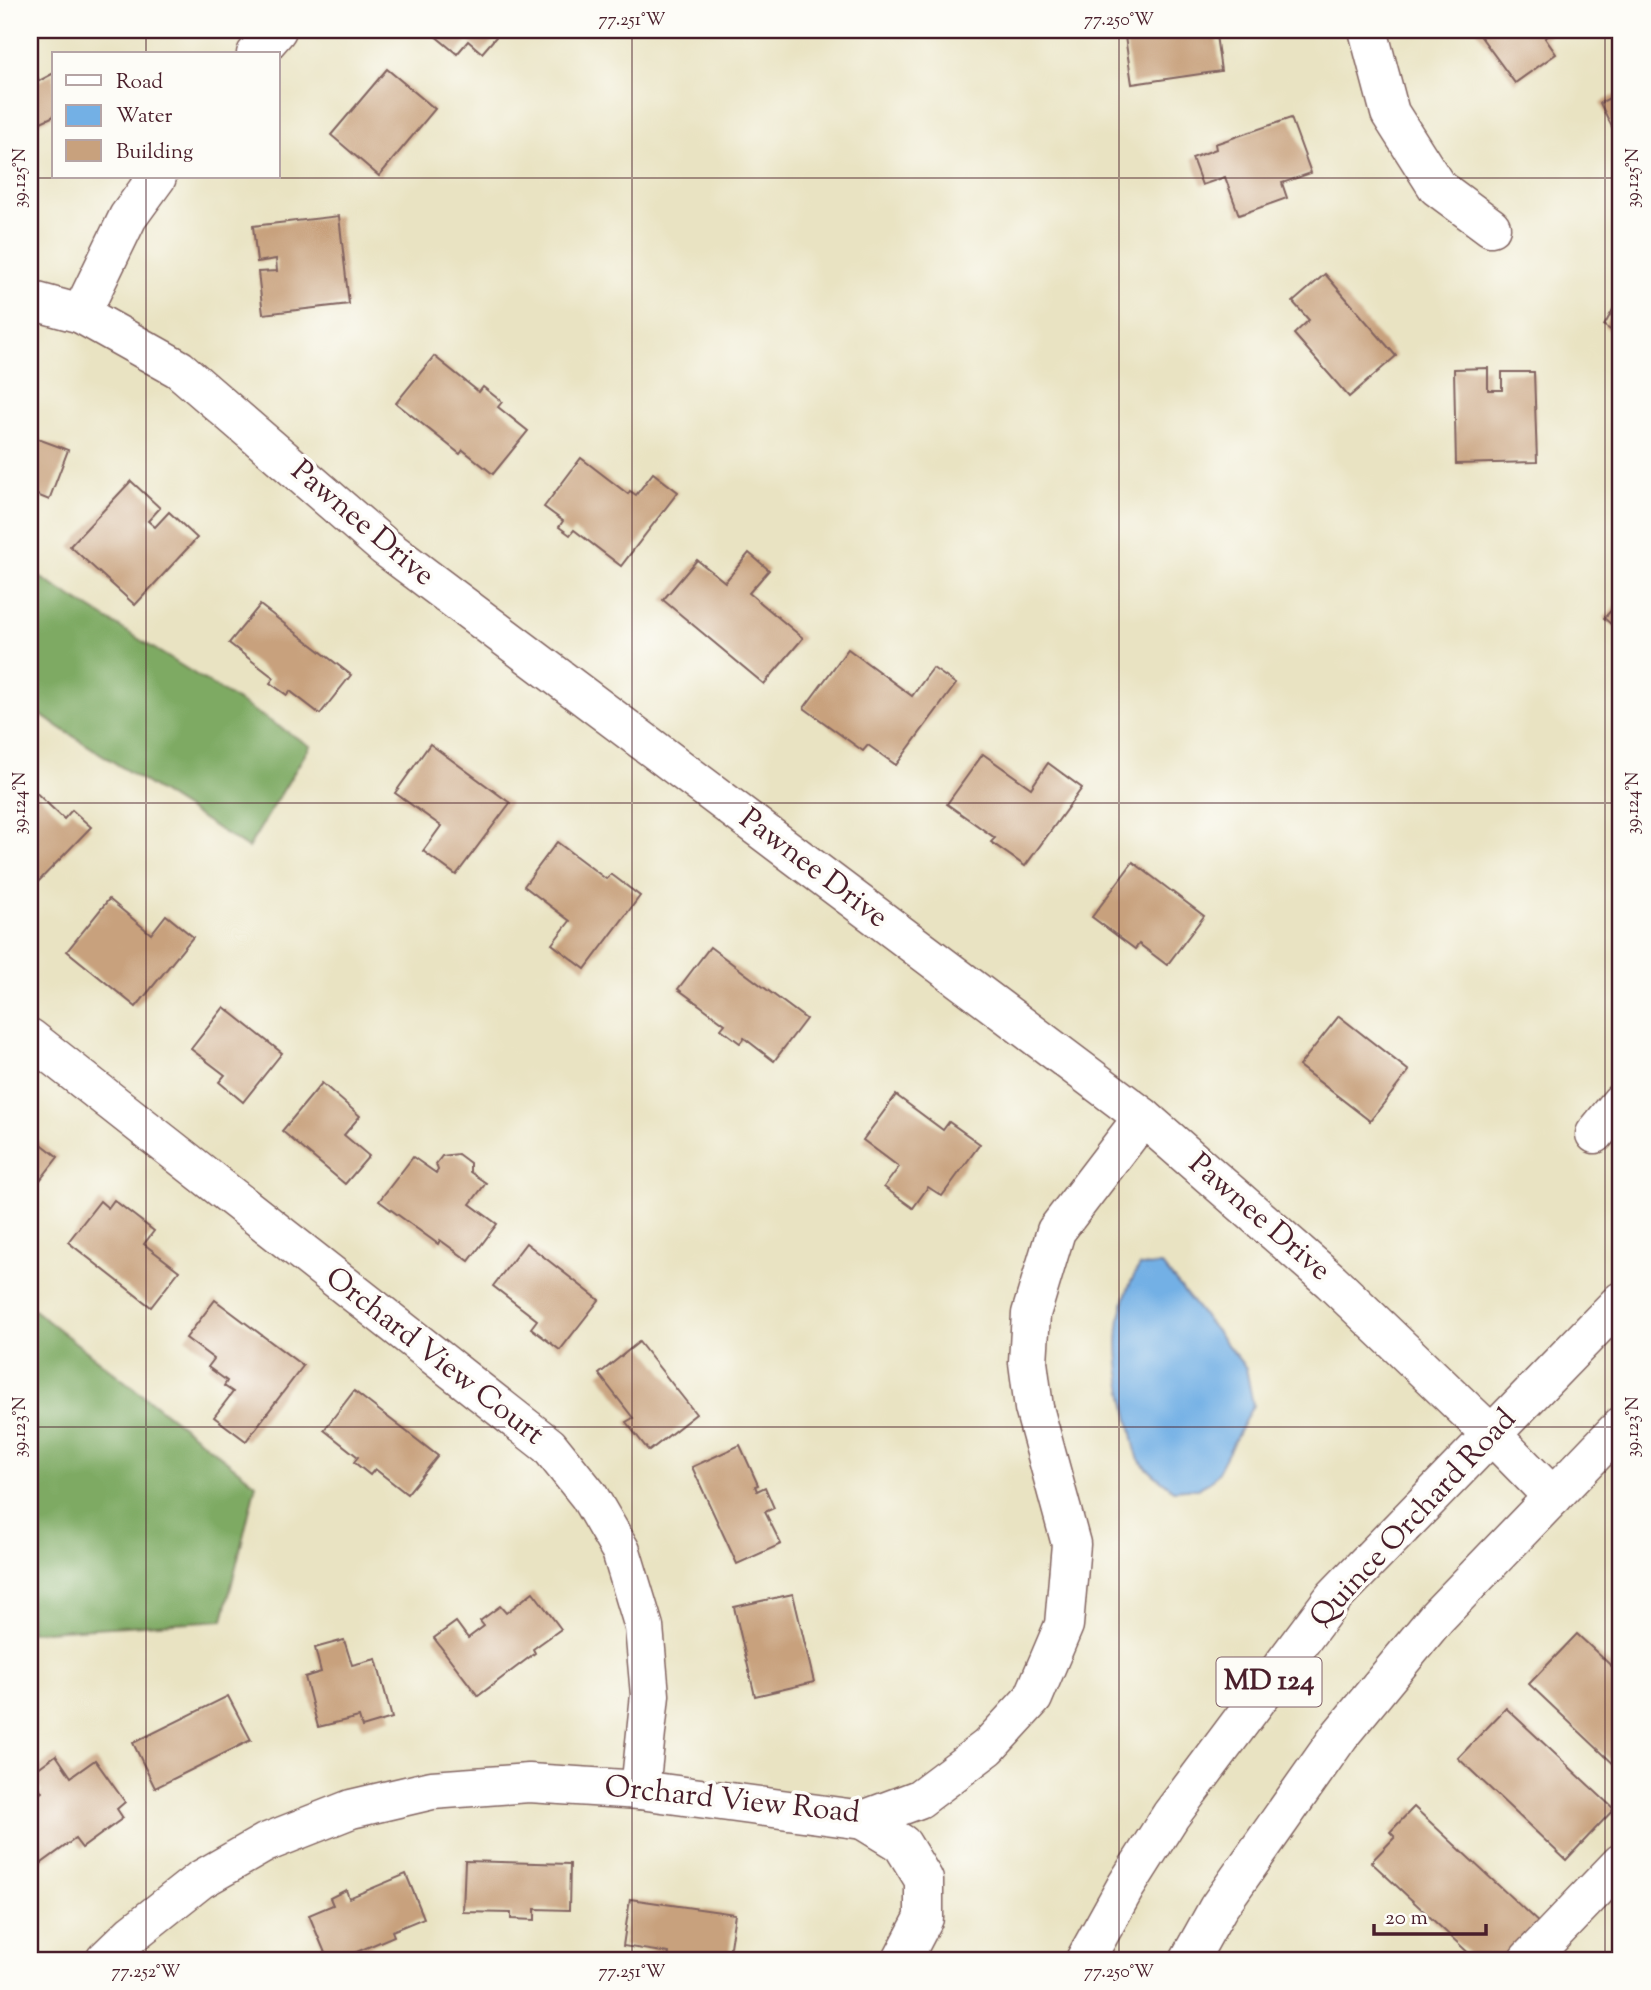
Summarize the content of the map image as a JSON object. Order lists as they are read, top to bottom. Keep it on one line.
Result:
{"streets":{"street":["Pawnee Drive","Orchard View Court","Quince Orchard Road","MD 124","Orchard View Road"]},"crossings":[["Pawnee Drive","Quince Orchard Road"],["Pawnee Drive","MD 124"],["Pawnee Drive","Orchard View Road"],["Orchard View Court","Orchard View Road"]],"legend":["Road","Water","Building"],"scale_bar":"20 m","coordinates":["77.251°W","77.250°W","39.125°N","39.124°N","39.123°N","77.252°W"]}
